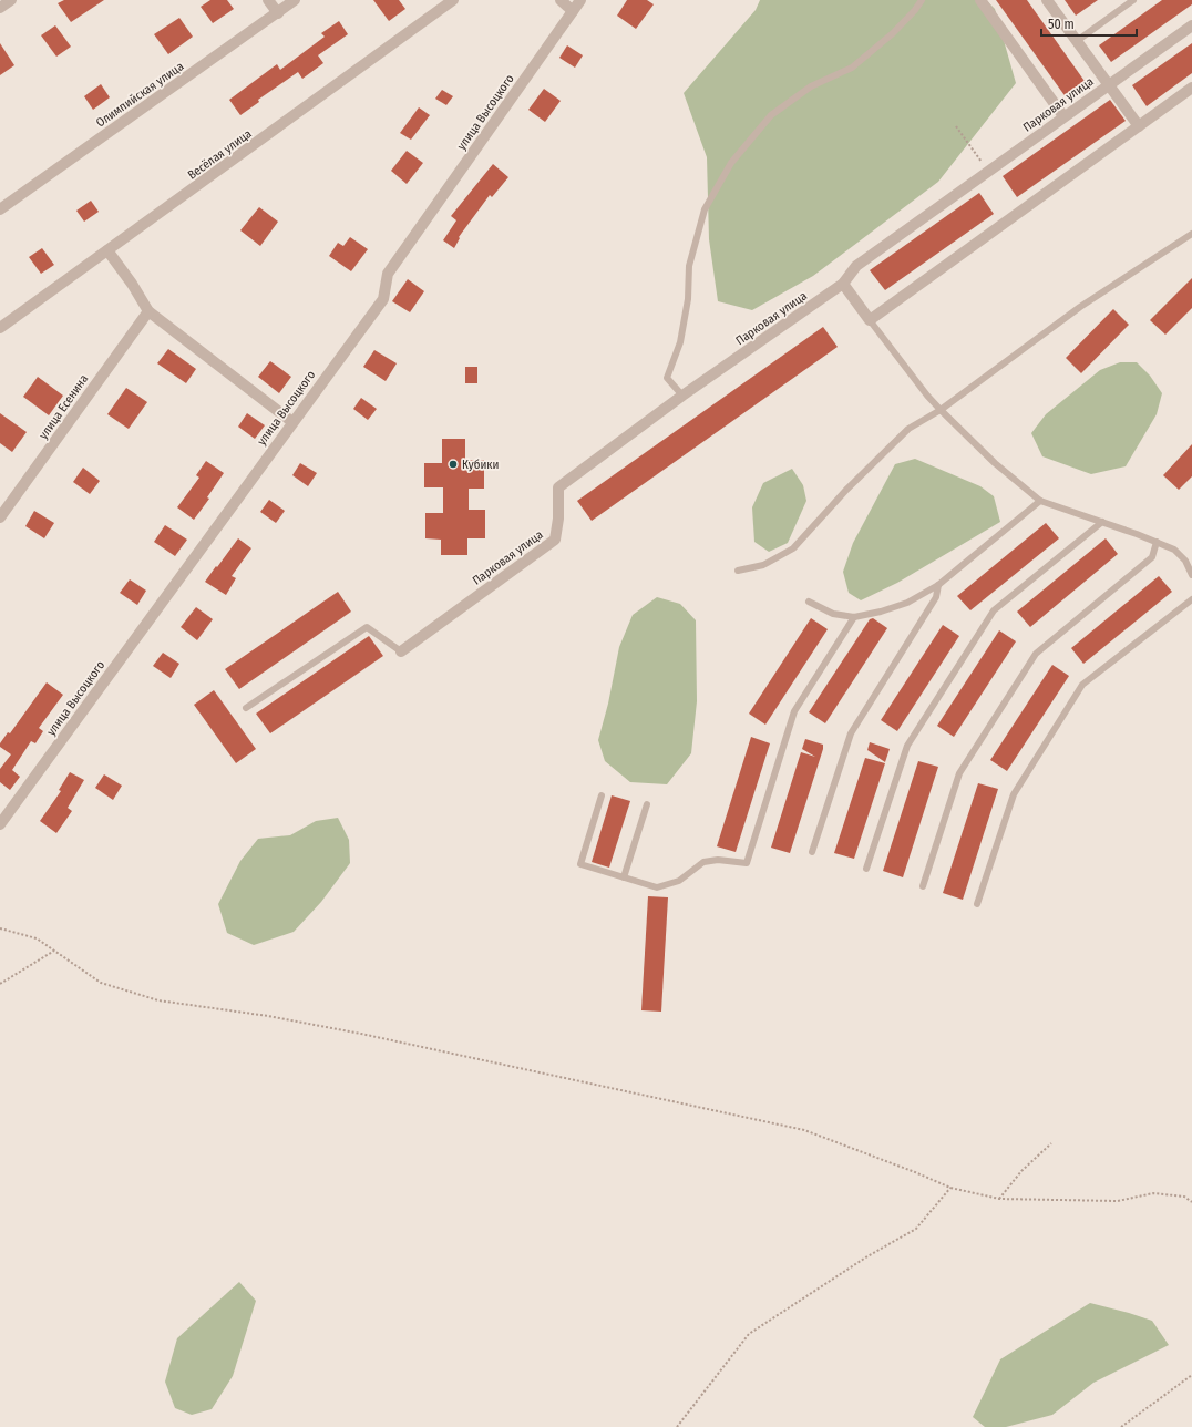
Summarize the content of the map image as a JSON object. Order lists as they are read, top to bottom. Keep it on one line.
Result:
{"streets":{"street":["Олимпийская улица","Парковая улица","улица Высоцкого","Весёлая улица","улица Есенина"]},"places":["Кубики"],"scale_bar":"50 m"}
